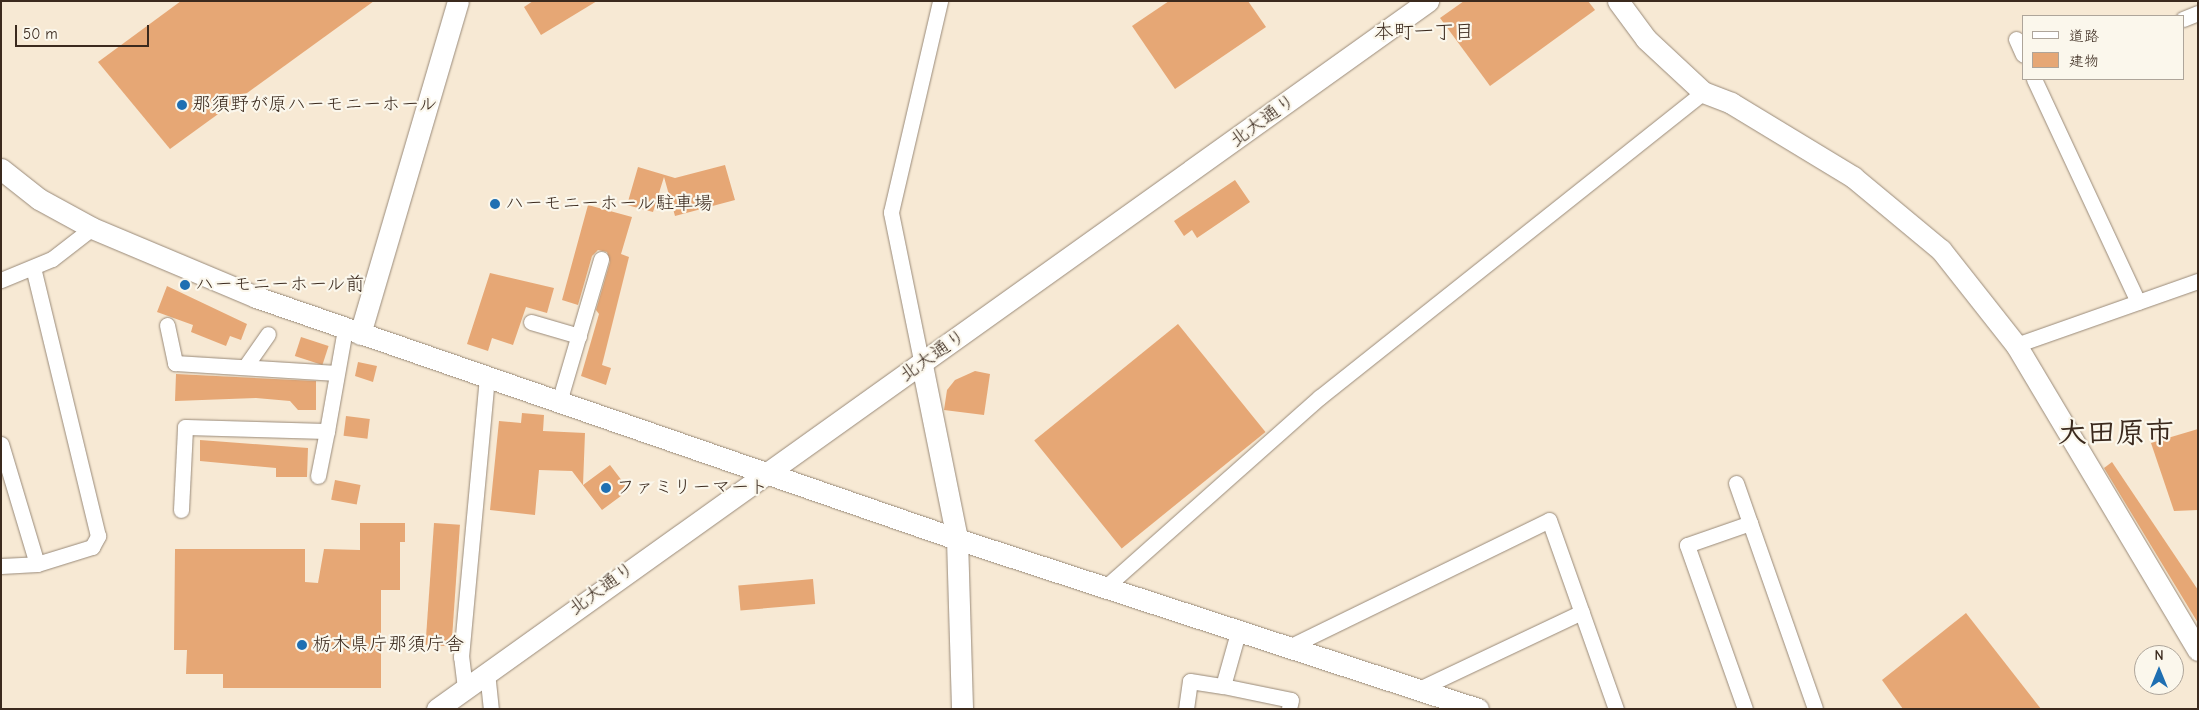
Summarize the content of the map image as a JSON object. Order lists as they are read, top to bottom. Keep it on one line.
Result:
{"streets":{"street":["北大通り"]},"districts":["本町一丁目","大田原市"],"places":["那須野が原ハーモニーホール","ハーモニーホール駐車場","ハーモニーホール前","ファミリーマート","栃木県庁那須庁舎"],"legend":["道路","建物"],"scale_bar":"50 m","north":"top"}
